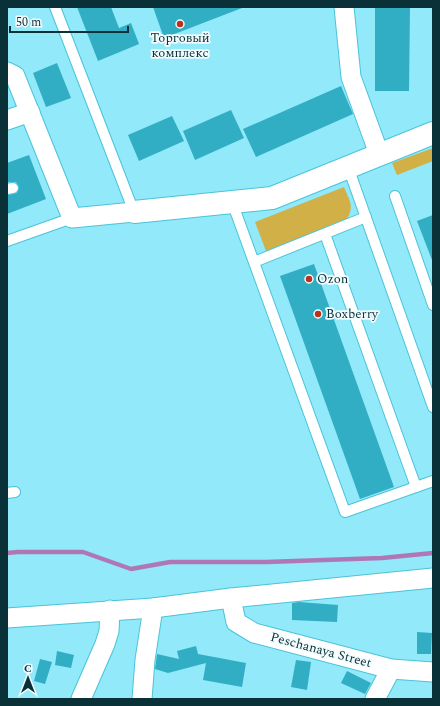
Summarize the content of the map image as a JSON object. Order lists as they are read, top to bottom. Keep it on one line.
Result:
{"streets":{"street":["Peschanaya Street"]},"places":["Торговый комплекс","Ozon","Boxberry"],"scale_bar":"50 m","north":"top"}
